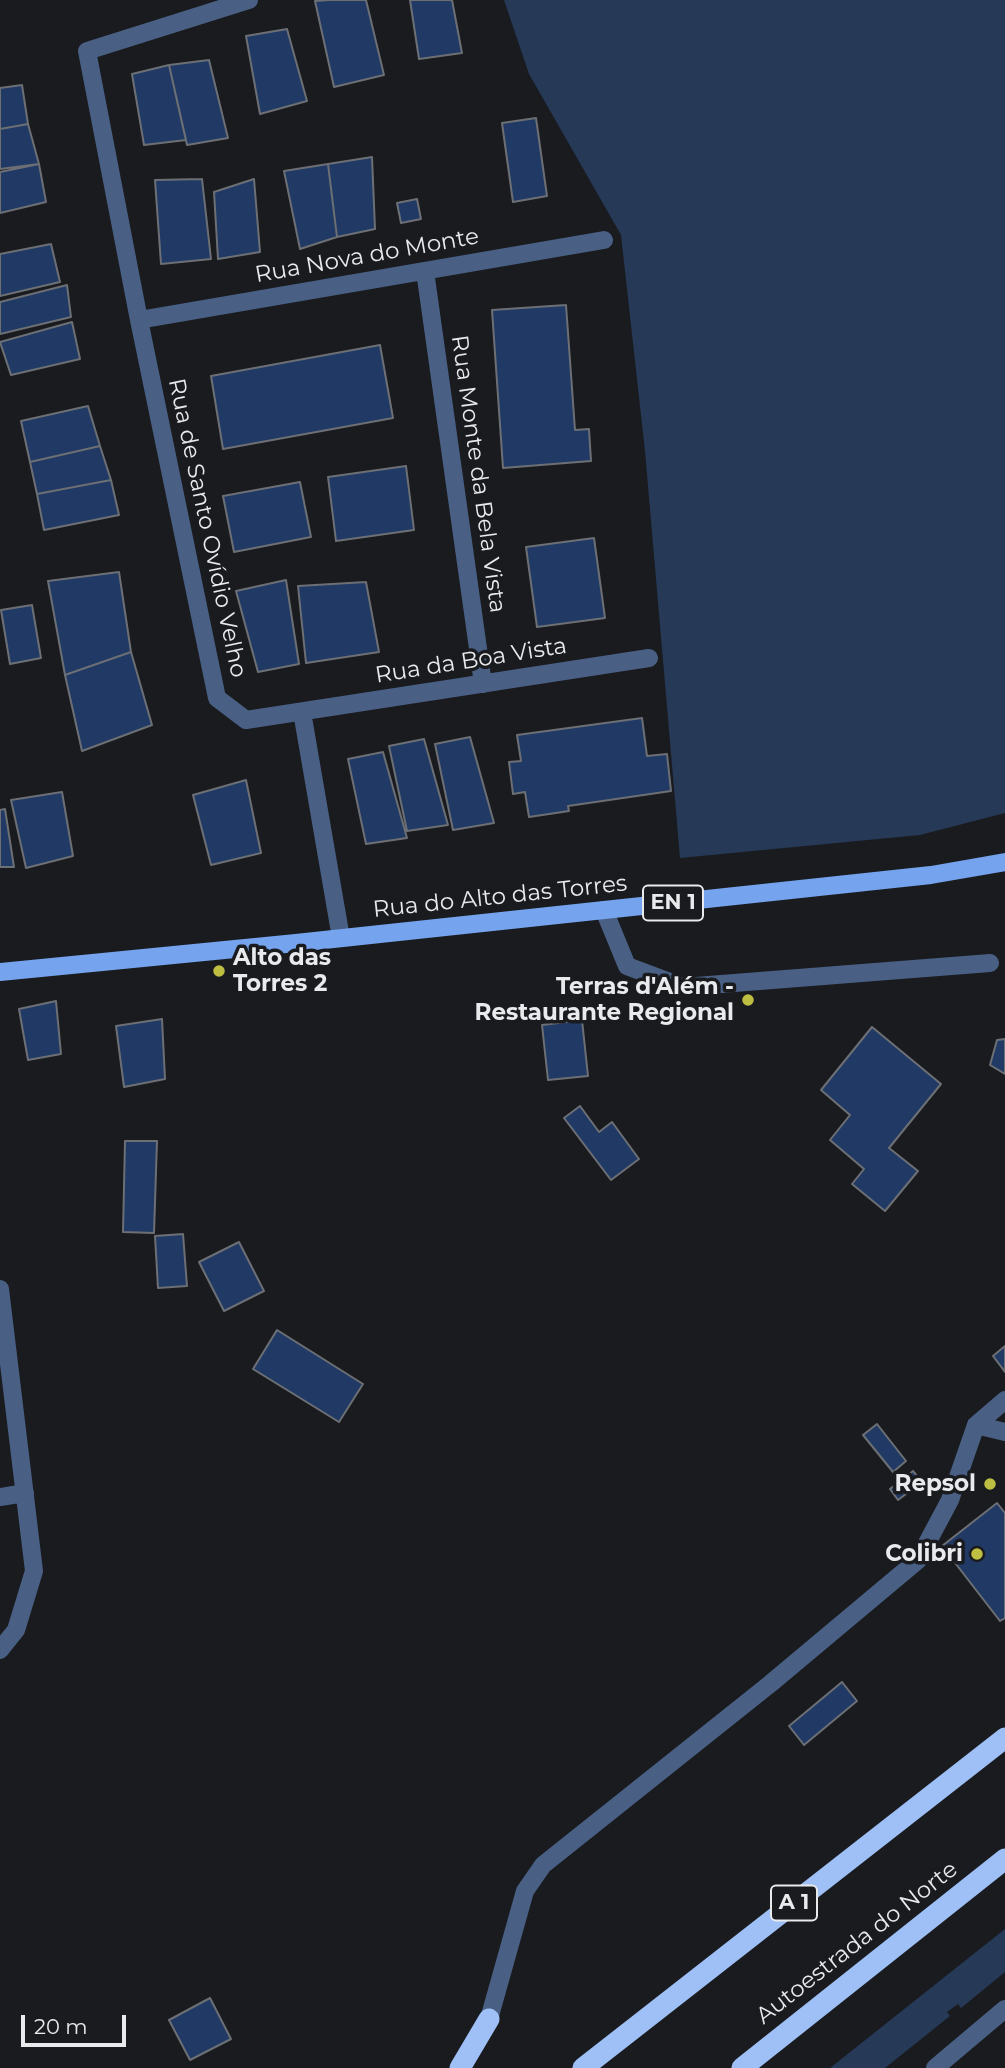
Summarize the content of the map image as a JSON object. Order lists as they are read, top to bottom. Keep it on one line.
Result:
{"streets":{"highway":["A 1","Autoestrada do Norte"],"main road":["Rua do Alto das Torres","EN 1"],"street":["Rua Nova do Monte","Rua Monte da Bela Vista","Rua de Santo Ovídio Velho","Rua da Boa Vista"]},"crossings":[["Rua Nova do Monte","Rua Monte da Bela Vista"],["Rua Nova do Monte","Rua de Santo Ovídio Velho"],["Rua Monte da Bela Vista","Rua da Boa Vista"],["Rua de Santo Ovídio Velho","Rua da Boa Vista"]],"places":["Alto das Torres 2","Terras d'Além - Restaurante Regional","Repsol","Colibri"],"scale_bar":"20 m"}
